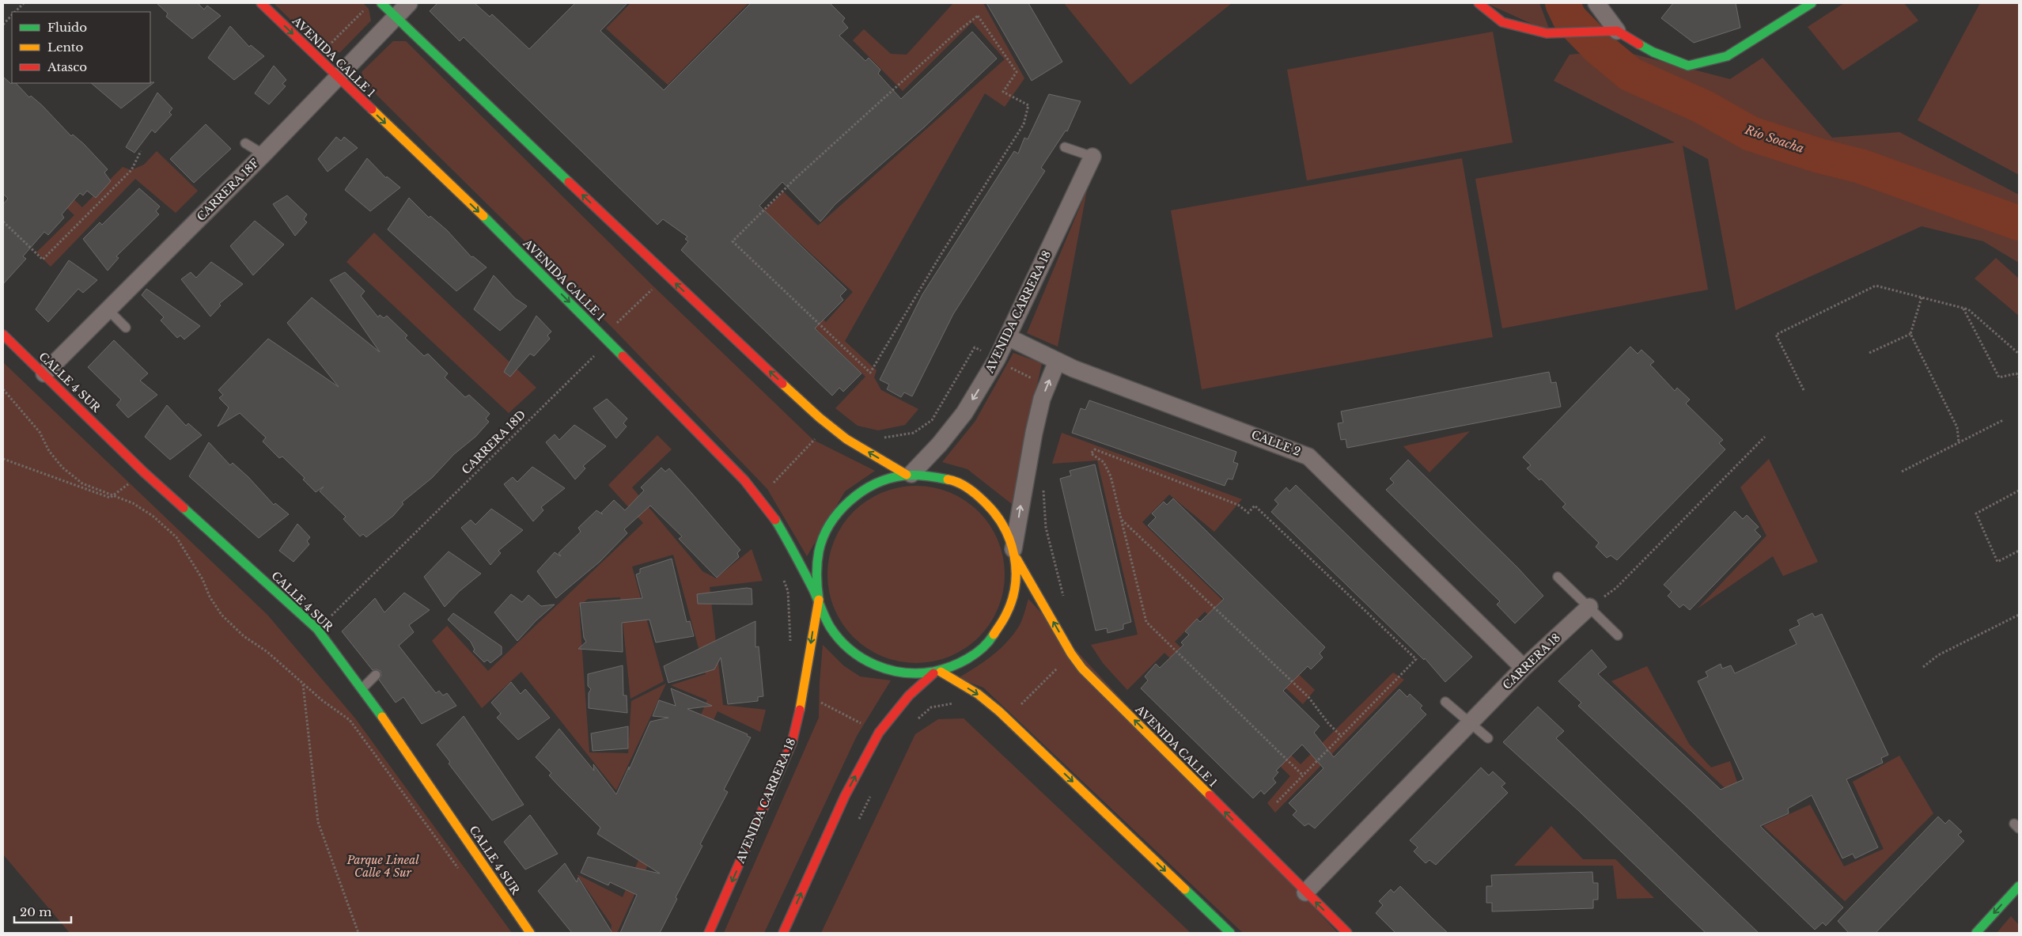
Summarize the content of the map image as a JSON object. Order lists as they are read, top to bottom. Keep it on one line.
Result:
{"streets":{"main road":["AVENIDA CALLE 1","AVENIDA CARRERA 18","CALLE 4 SUR"],"street":["CARRERA 18F","CALLE 2","CARRERA 18"],"path":["CARRERA 18D"]},"crossings":[["AVENIDA CALLE 1","CARRERA 18F"],["AVENIDA CALLE 1","AVENIDA CARRERA 18"],["AVENIDA CALLE 1","CARRERA 18D"],["AVENIDA CALLE 1","CARRERA 18"],["CARRERA 18F","CALLE 4 SUR"],["AVENIDA CARRERA 18","CALLE 2"],["CALLE 4 SUR","CARRERA 18D"],["CALLE 2","CARRERA 18"]],"water":["Río Soacha"],"parks":["Parque Lineal Calle 4 Sur"],"legend":["Fluido","Lento","Atasco"],"scale_bar":"20 m"}
